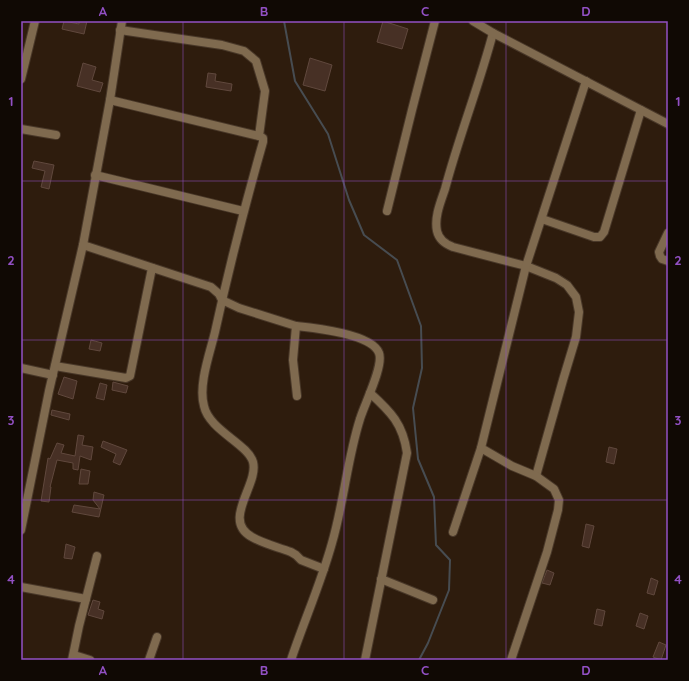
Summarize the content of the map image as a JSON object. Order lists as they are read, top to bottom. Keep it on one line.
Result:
{"grid":{"columns":["A","B","C","D"],"rows":["1","2","3","4"]}}
